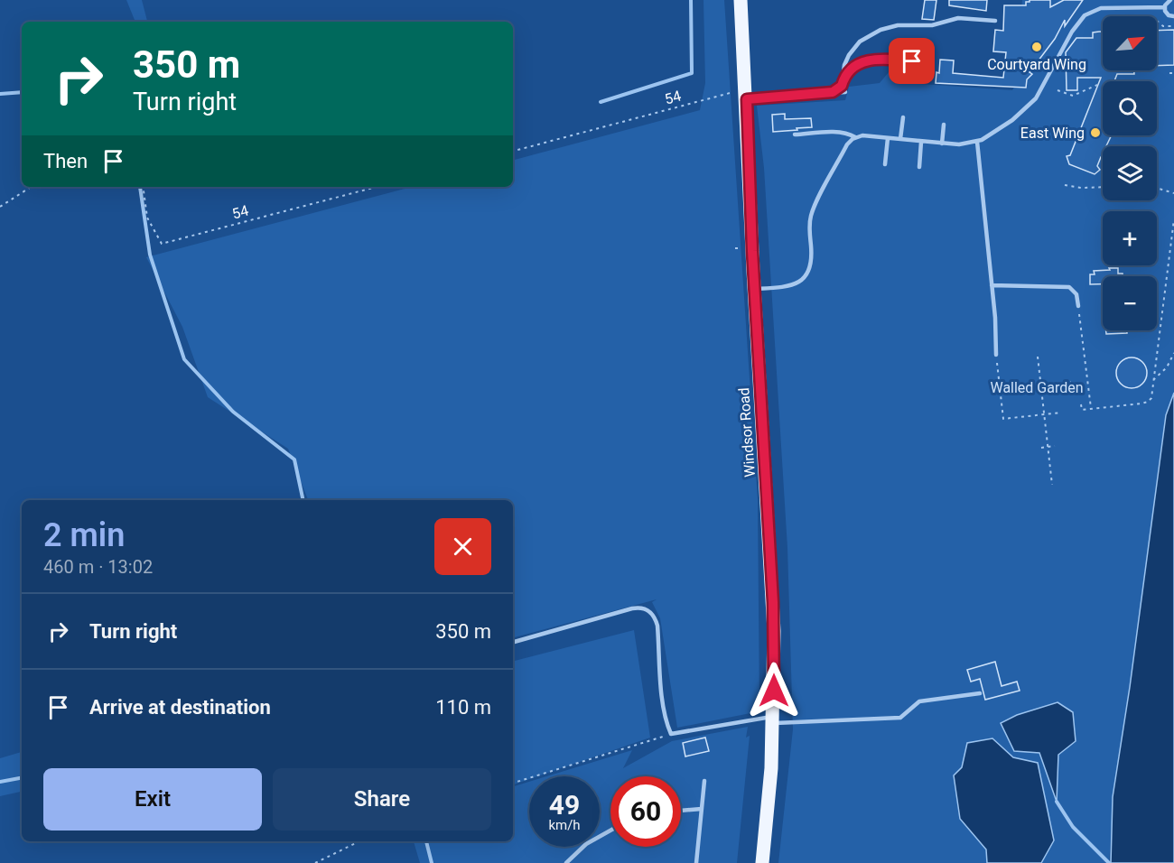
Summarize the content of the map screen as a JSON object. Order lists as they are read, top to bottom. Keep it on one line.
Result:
{"streets":{"main road":["Windsor Road"],"path":["54"]},"crossings":[["54","Windsor Road"]],"parks":["Walled Garden"],"places":["Courtyard Wing","East Wing"],"north":"top right","page":{"map_buttons":["+","−"],"turn":["350 m","Turn right"],"then":"Then","heading":["2 min","460 m · 13:02"],"list":[{"name":"Turn right","value":"350 m"},{"name":"Arrive at destination","value":"110 m"}],"buttons":["Exit","Share"],"speed":"49 km/h","limit":"60"}}
